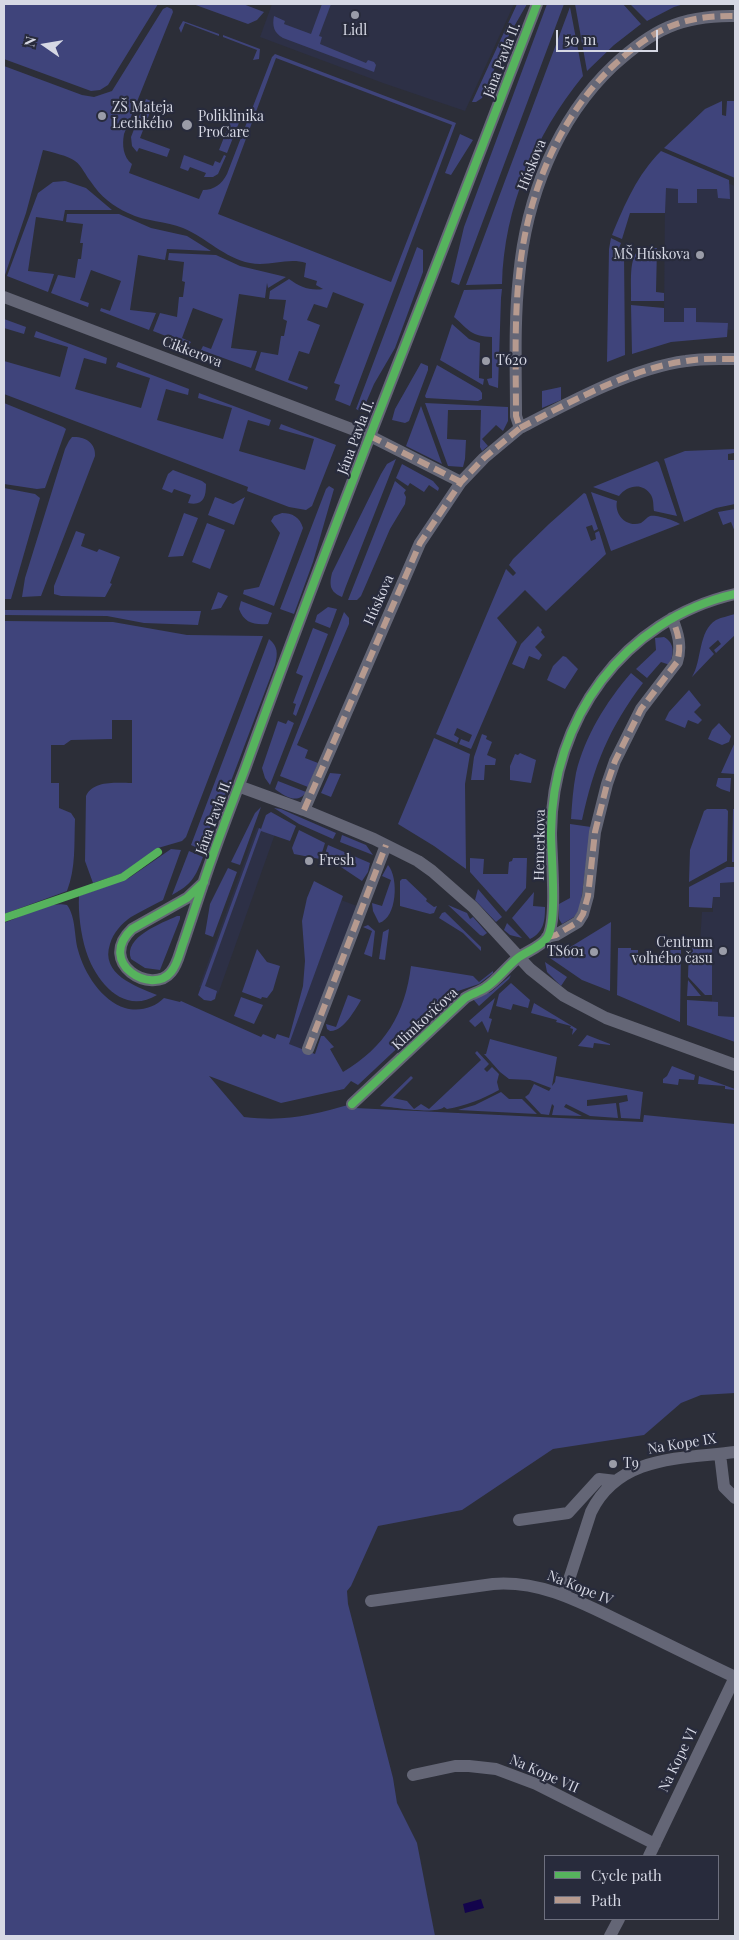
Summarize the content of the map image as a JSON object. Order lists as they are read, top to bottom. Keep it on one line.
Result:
{"streets":{"street":["Jána Pavla II.","Húskova","Cikkerova","Hemerkova","Klimkovičova","Na Kope IX","Na Kope IV","Na Kope VI","Na Kope VII"]},"crossings":[["Jána Pavla II.","Cikkerova"],["Húskova","Cikkerova"],["Na Kope IX","Na Kope IV"],["Na Kope IV","Na Kope VI"],["Na Kope VI","Na Kope VII"]],"places":["Lidl","ZŠ Mateja Lechkého","Poliklinika ProCare","MŠ Húskova","T620","Fresh","Centrum voľného času","TS601","T9"],"legend":["Cycle path","Path"],"scale_bar":"50 m","north":"left"}
